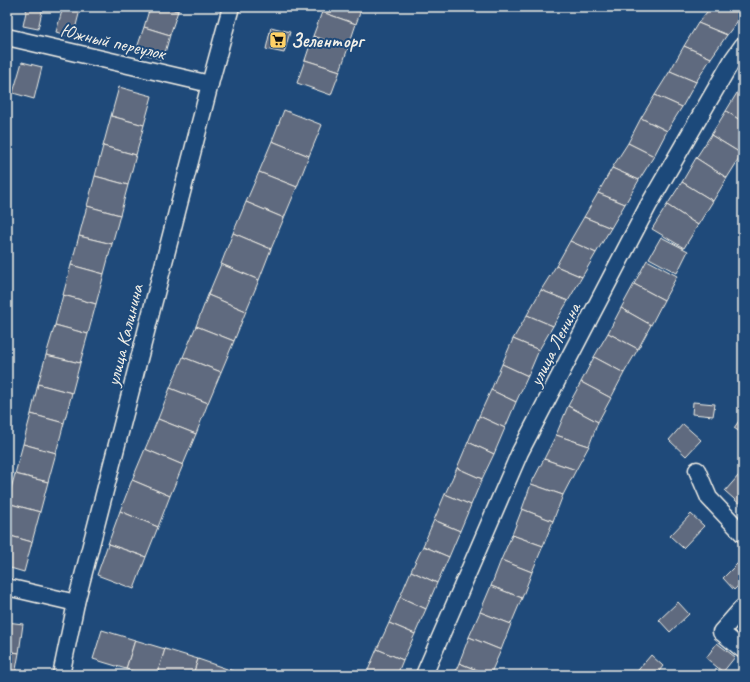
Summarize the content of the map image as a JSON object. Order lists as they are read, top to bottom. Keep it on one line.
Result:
{"streets":{"street":["Южный переулок","улица Калинина","улица Ленина"]},"crossings":[["Южный переулок","улица Калинина"]],"places":{"supermarket":["Зеленторг"]}}
